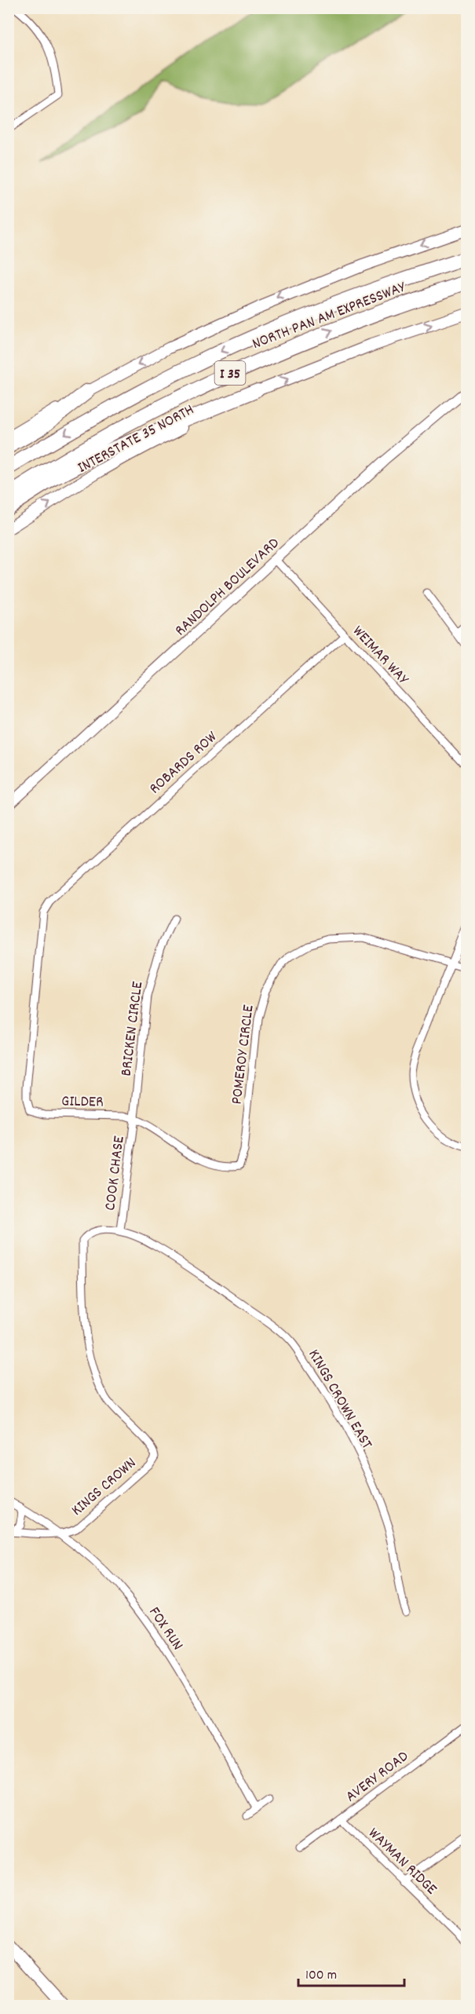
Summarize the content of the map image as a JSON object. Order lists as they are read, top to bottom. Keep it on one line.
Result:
{"streets":{"highway":["NORTH PAN AM EXPRESSWAY","I 35"],"main road":["INTERSTATE 35 NORTH"],"street":["RANDOLPH BOULEVARD","WEIMAR WAY","ROBARDS ROW","BRICKEN CIRCLE","POMEROY CIRCLE","GILDER","COOK CHASE","KINGS CROWN EAST","KINGS CROWN","FOX RUN","AVERY ROAD","WAYMAN RIDGE"]},"crossings":[["RANDOLPH BOULEVARD","WEIMAR WAY"],["WEIMAR WAY","ROBARDS ROW"],["ROBARDS ROW","GILDER"],["BRICKEN CIRCLE","POMEROY CIRCLE"],["BRICKEN CIRCLE","GILDER"],["BRICKEN CIRCLE","COOK CHASE"],["POMEROY CIRCLE","GILDER"],["POMEROY CIRCLE","COOK CHASE"],["GILDER","COOK CHASE"],["COOK CHASE","KINGS CROWN EAST"],["COOK CHASE","KINGS CROWN"],["KINGS CROWN EAST","KINGS CROWN"],["KINGS CROWN","FOX RUN"],["AVERY ROAD","WAYMAN RIDGE"]],"scale_bar":"100 m"}
